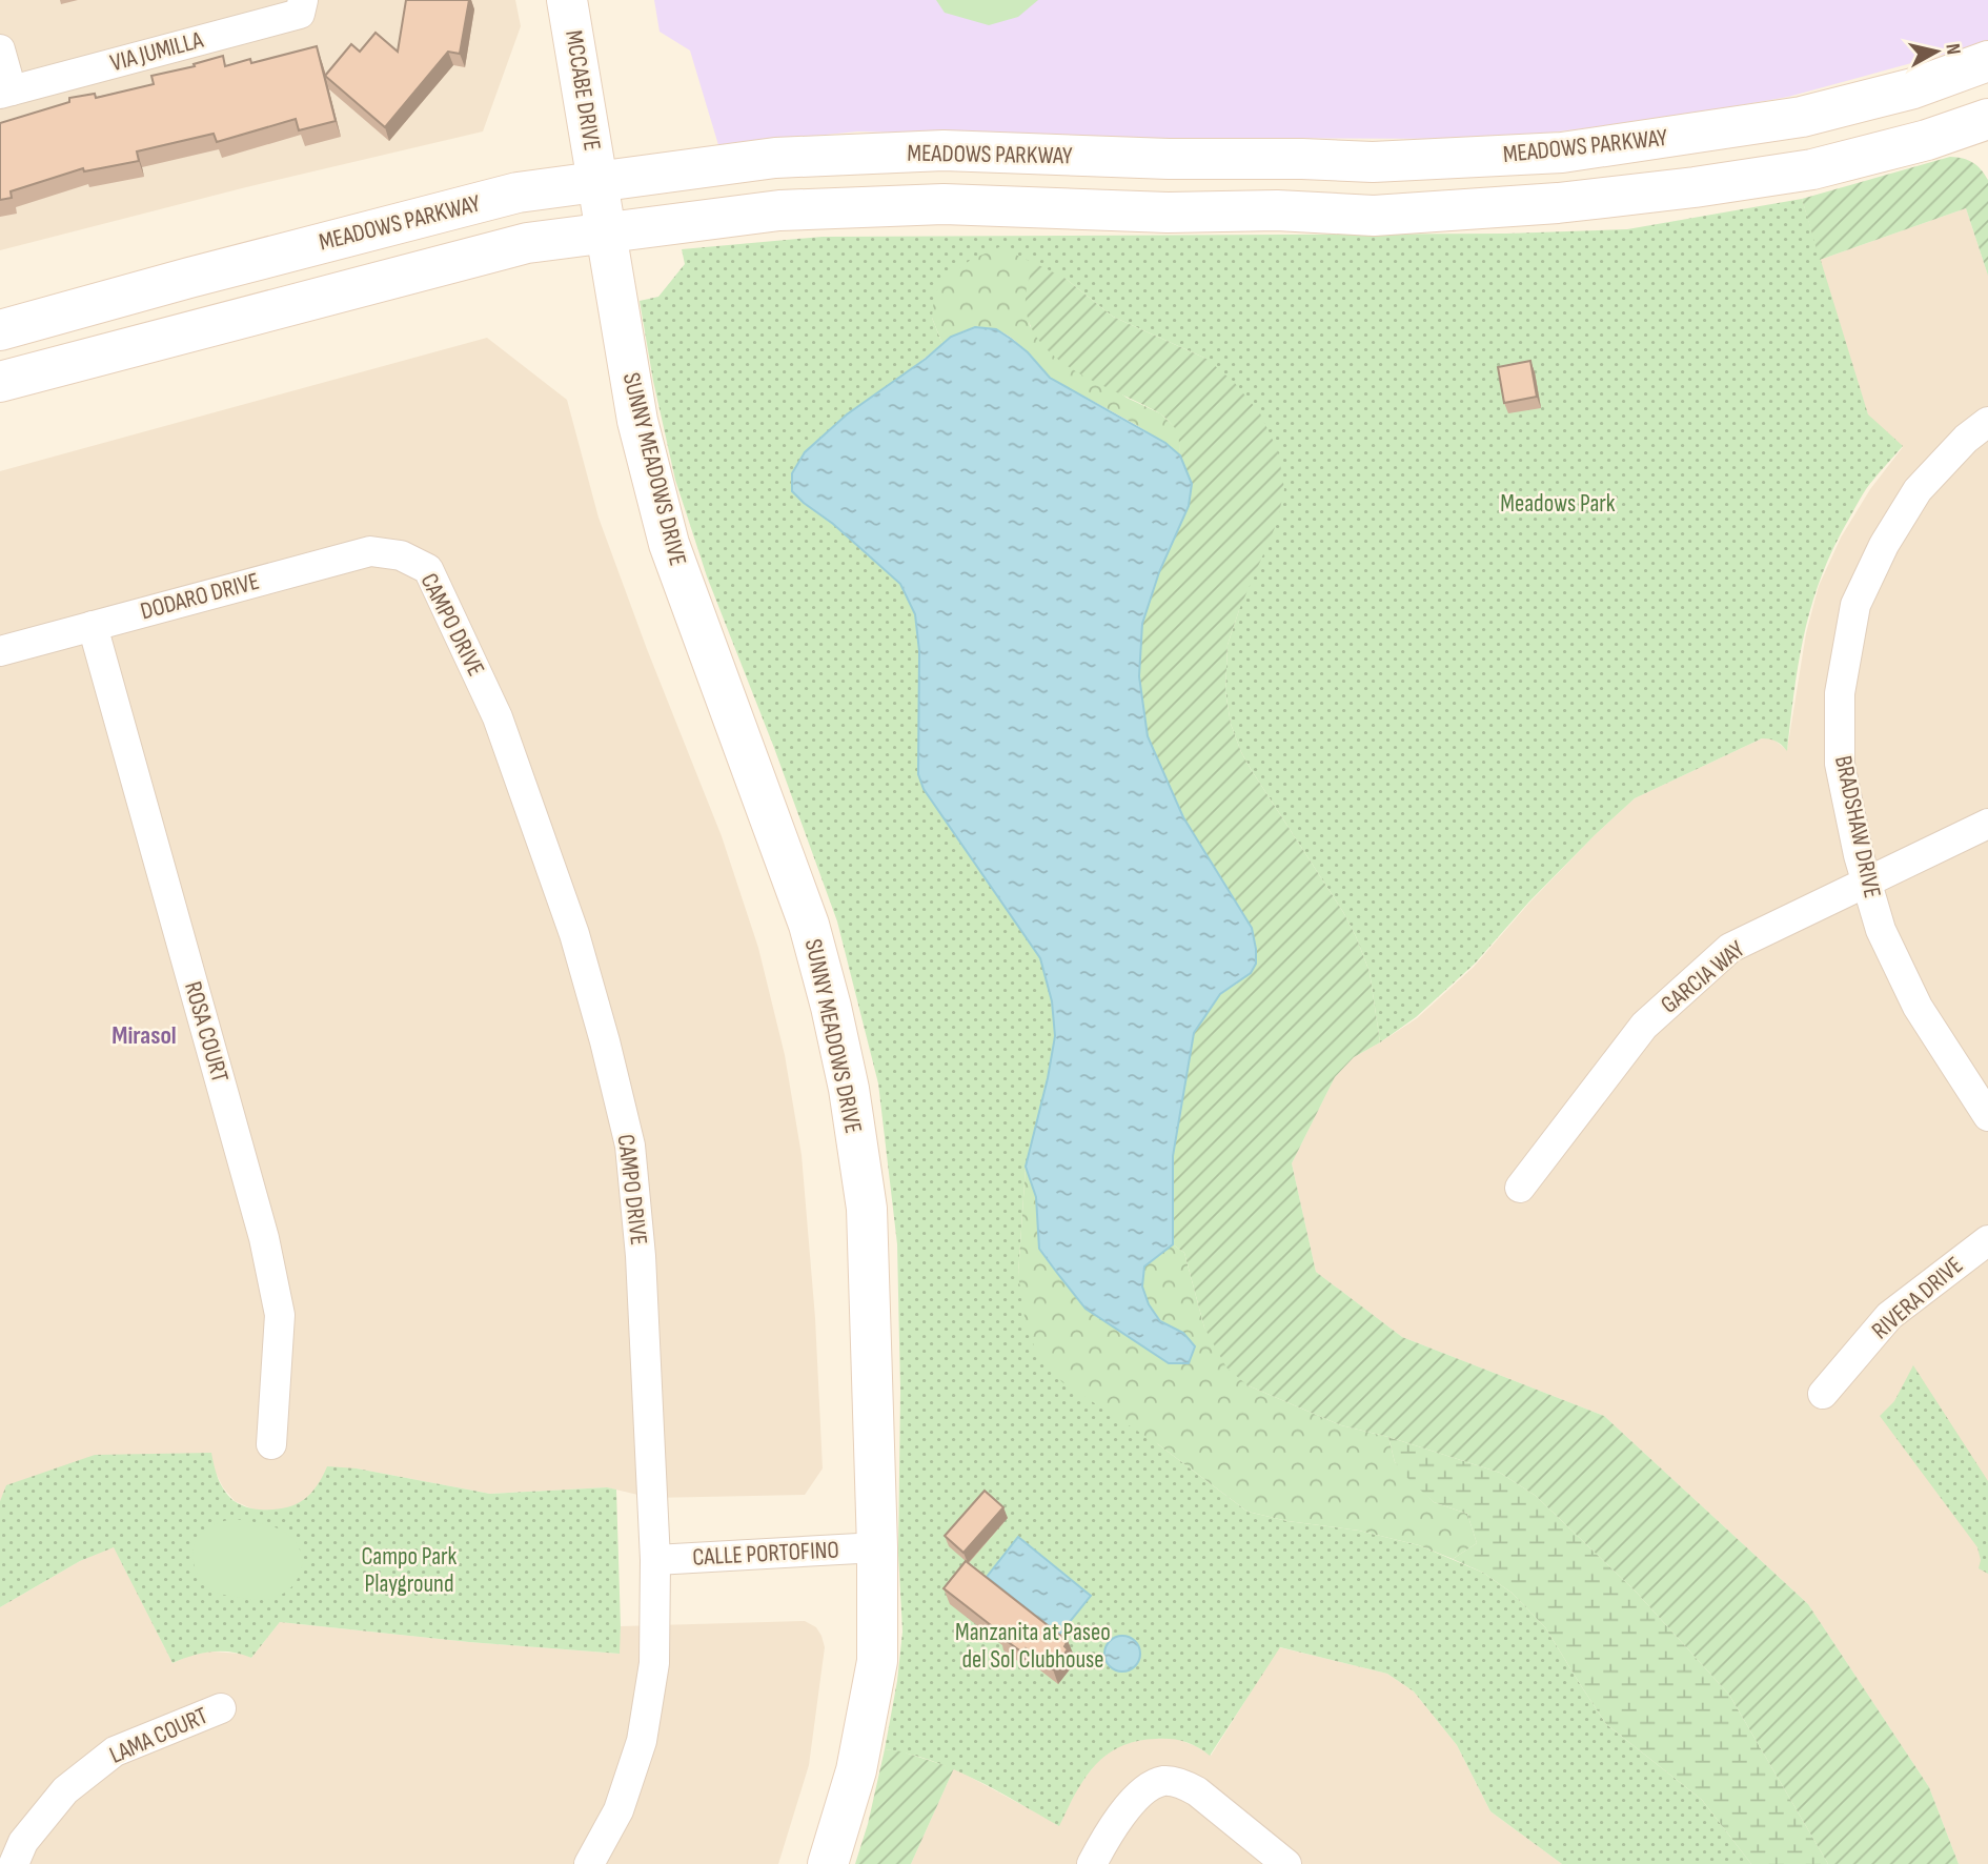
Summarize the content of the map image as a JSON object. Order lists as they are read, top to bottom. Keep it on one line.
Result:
{"streets":{"main road":["MCCABE DRIVE","MEADOWS PARKWAY","SUNNY MEADOWS DRIVE"],"street":["VIA JUMILLA","DODARO DRIVE","CAMPO DRIVE","BRADSHAW DRIVE","GARCIA WAY","ROSA COURT","RIVERA DRIVE","CALLE PORTOFINO","LAMA COURT"]},"crossings":[["MCCABE DRIVE","MEADOWS PARKWAY"],["MCCABE DRIVE","SUNNY MEADOWS DRIVE"],["MEADOWS PARKWAY","SUNNY MEADOWS DRIVE"],["SUNNY MEADOWS DRIVE","CALLE PORTOFINO"],["DODARO DRIVE","CAMPO DRIVE"],["DODARO DRIVE","ROSA COURT"],["CAMPO DRIVE","CALLE PORTOFINO"],["BRADSHAW DRIVE","GARCIA WAY"]],"districts":["Mirasol"],"parks":["Meadows Park","Campo Park Playground","Manzanita at Paseo del Sol Clubhouse"],"north":"right"}
